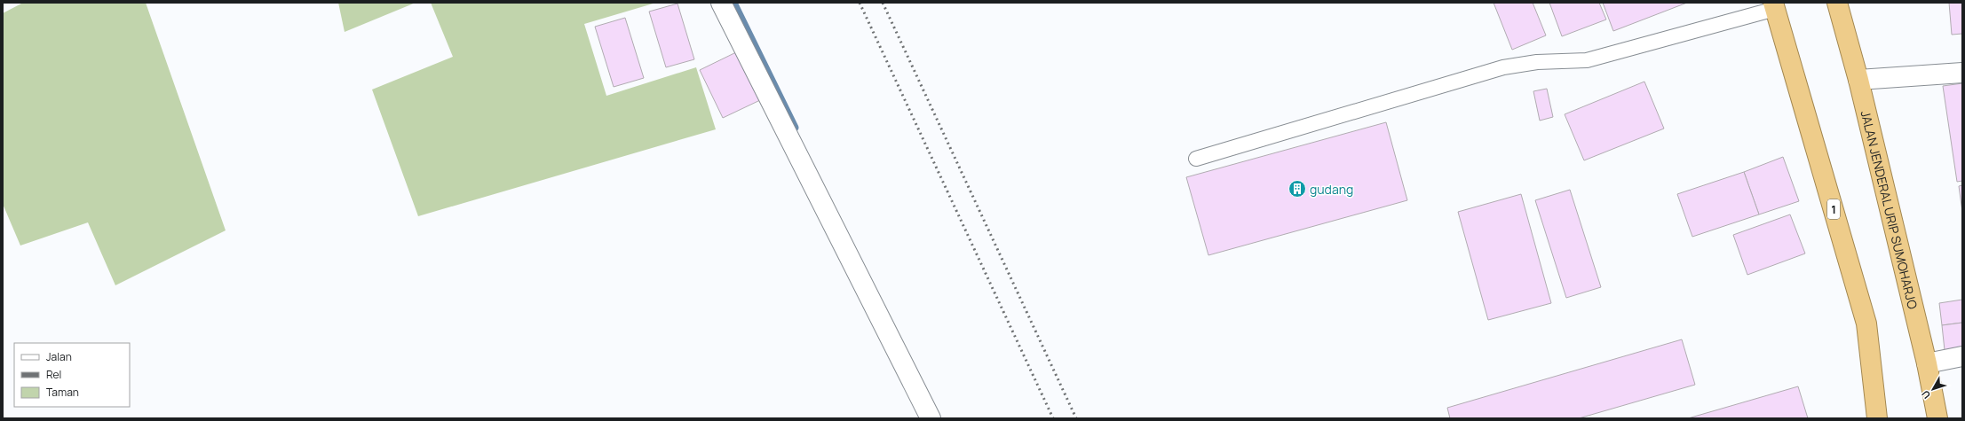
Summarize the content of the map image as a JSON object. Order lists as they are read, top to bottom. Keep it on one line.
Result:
{"streets":{"highway":["1","JALAN JENDERAL URIP SUMOHARJO"]},"places":{"building":["gudang"]},"legend":["Jalan","Rel","Taman"],"north":"bottom left"}
